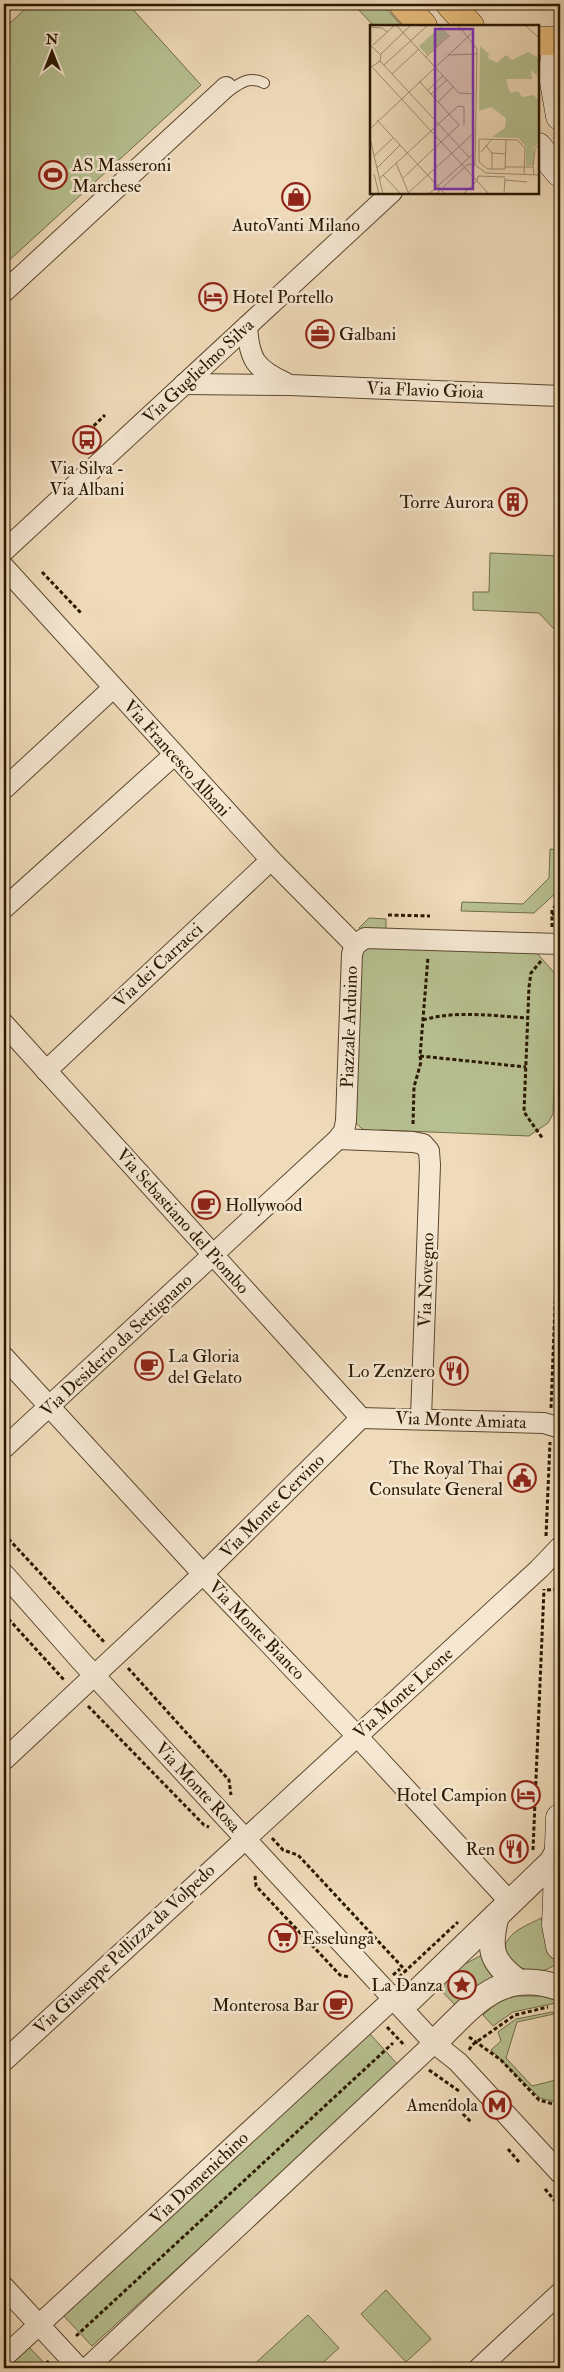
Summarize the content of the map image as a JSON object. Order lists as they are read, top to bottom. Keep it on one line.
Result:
{"streets":{"street":["Via Guglielmo Silva","Via Flavio Gioia","Via Francesco Albani","Via dei Carracci","Piazzale Arduino","Via Sebastiano del Piombo","Via Novegno","Via Desiderio da Settignano","Via Monte Amiata","Via Monte Cervino","Via Monte Bianco","Via Monte Leone","Via Monte Rosa","Via Giuseppe Pellizza da Volpedo","Via Domenichino"]},"crossings":[["Via Guglielmo Silva","Via Flavio Gioia"],["Via Francesco Albani","Via dei Carracci"],["Via Francesco Albani","Piazzale Arduino"],["Via dei Carracci","Via Sebastiano del Piombo"],["Piazzale Arduino","Via Desiderio da Settignano"],["Via Sebastiano del Piombo","Via Desiderio da Settignano"],["Via Sebastiano del Piombo","Via Monte Amiata"],["Via Sebastiano del Piombo","Via Monte Cervino"],["Via Novegno","Via Monte Amiata"],["Via Desiderio da Settignano","Via Monte Bianco"],["Via Monte Amiata","Via Monte Cervino"],["Via Monte Cervino","Via Monte Bianco"],["Via Monte Cervino","Via Monte Rosa"],["Via Monte Bianco","Via Monte Leone"],["Via Monte Leone","Via Monte Rosa"],["Via Monte Leone","Via Giuseppe Pellizza da Volpedo"],["Via Monte Rosa","Via Giuseppe Pellizza da Volpedo"],["Via Monte Rosa","Via Domenichino"]],"places":{"sports":["AS Masseroni Marchese"],"shop":["AutoVanti Milano"],"hotel":["Hotel Portello","Hotel Campion"],"office":["Galbani"],"bus stop":["Via Silva - Via Albani"],"building":["Torre Aurora"],"cafe":["Hollywood","La Gloria del Gelato","Monterosa Bar"],"restaurant":["Lo Zenzero","Ren"],"public building":["The Royal Thai Consulate General"],"supermarket":["Esselunga"],"place":["La Danza"],"metro station":["Amendola"]},"north":"top"}
